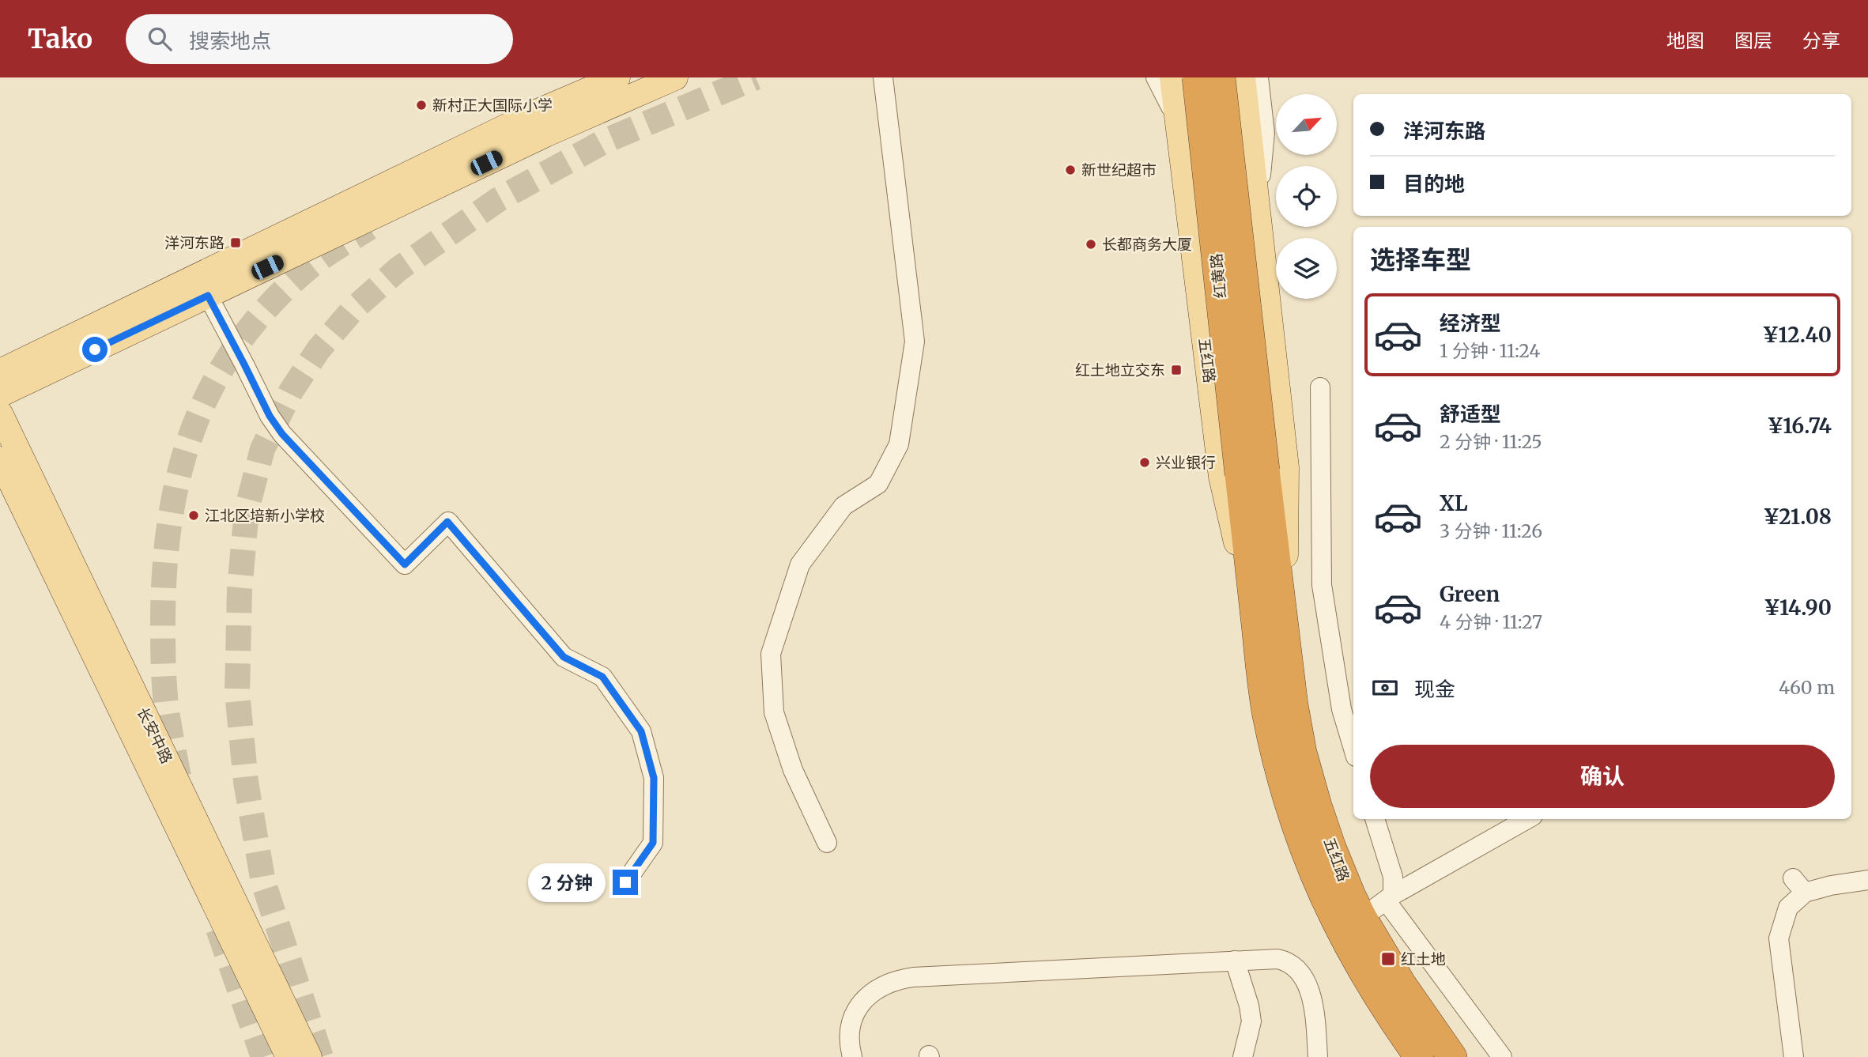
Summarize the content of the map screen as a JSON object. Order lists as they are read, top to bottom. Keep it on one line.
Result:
{"streets":{"highway":["红黄路","五红路"],"main road":["长安中路"]},"crossings":[["红黄路","五红路"]],"places":{"other":["新村正大国际小学","新世纪超市","长都商务大厦","兴业银行","江北区培新小学校"],"transit":["洋河东路","红土地立交东","红土地"]},"north":"top right","page":{"header":"Tako","search":"搜索地点","nav":["地图","图层","分享"],"banner":["洋河东路","目的地"],"heading":"选择车型","list":[{"name":"经济型","note":"1 分钟 · 11:24","value":"¥12.40"},{"name":"舒适型","note":"2 分钟 · 11:25","value":"¥16.74"},{"name":"XL","note":"3 分钟 · 11:26","value":"¥21.08"},{"name":"Green","note":"4 分钟 · 11:27","value":"¥14.90"}],"pay":["现金","460 m"],"buttons":"确认","bubble":"2 分钟"}}
